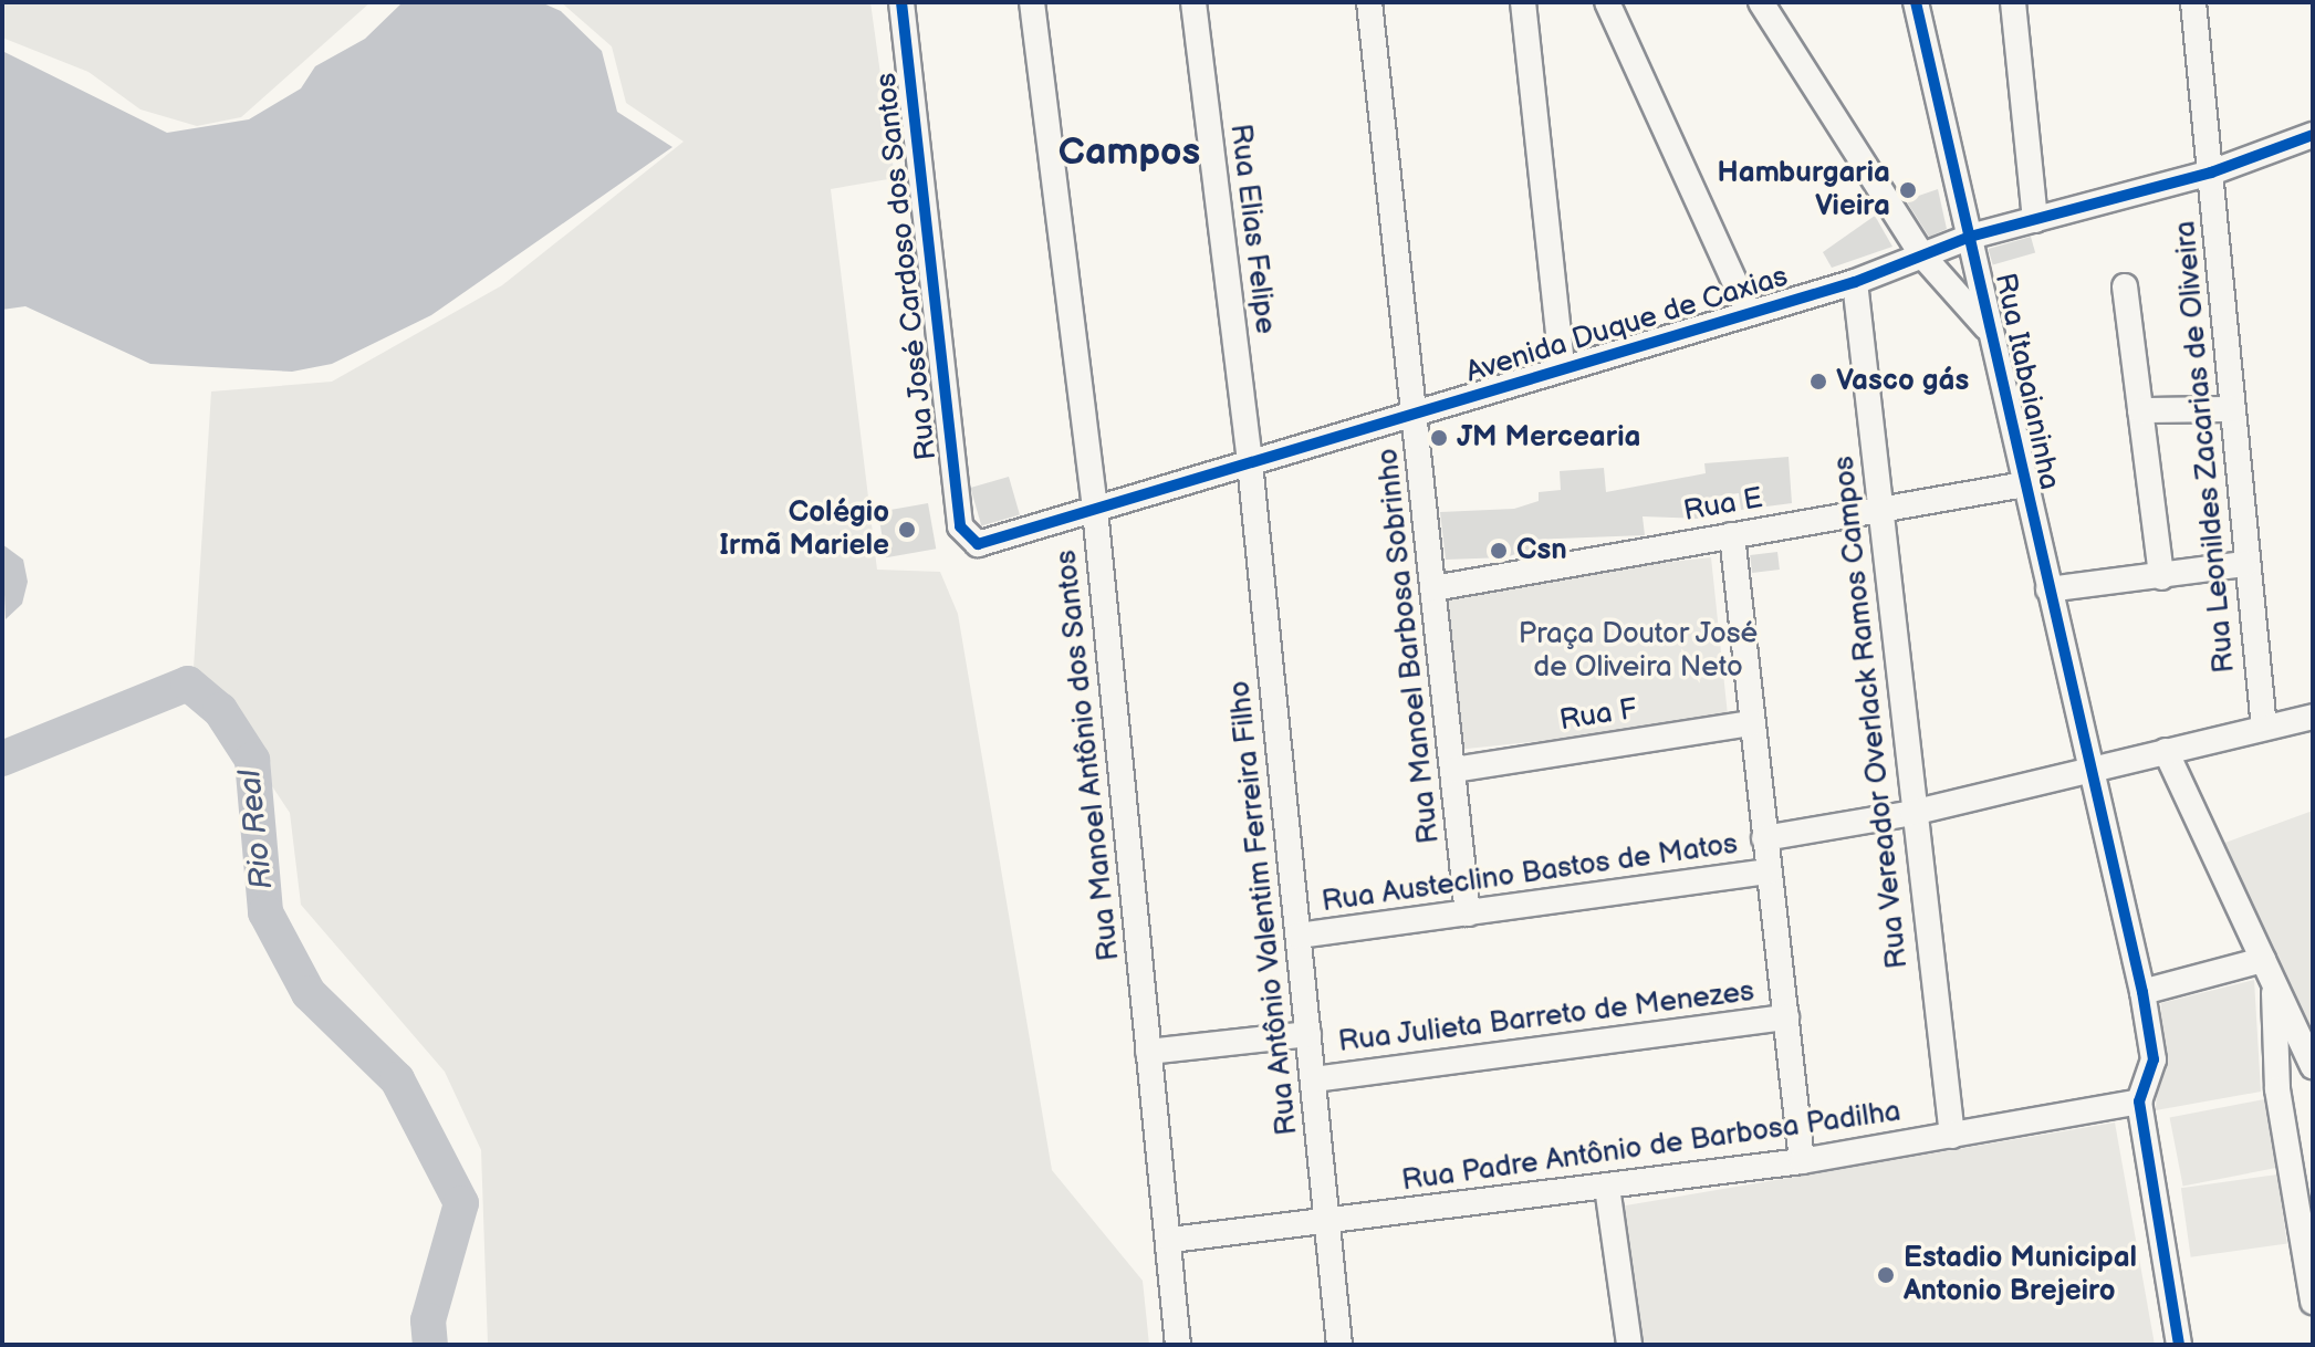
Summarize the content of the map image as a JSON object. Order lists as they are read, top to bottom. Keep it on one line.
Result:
{"streets":{"street":["Rua Elias Felipe","Rua José Cardoso dos Santos","Avenida Duque de Caxias","Rua Itabaianinha","Rua Leonildes Zacarias de Oliveira","Rua E","Rua Manoel Barbosa Sobrinho","Rua Vereador Overlack Ramos Campos","Rua F","Rua Manoel Antônio dos Santos","Rua Austeclino Bastos de Matos","Rua Antônio Valentim Ferreira Filho","Rua Julieta Barreto de Menezes","Rua Padre Antônio de Barbosa Padilha"]},"crossings":[["Rua Elias Felipe","Avenida Duque de Caxias"],["Rua Elias Felipe","Rua Antônio Valentim Ferreira Filho"],["Rua José Cardoso dos Santos","Avenida Duque de Caxias"],["Avenida Duque de Caxias","Rua Itabaianinha"],["Avenida Duque de Caxias","Rua Leonildes Zacarias de Oliveira"],["Avenida Duque de Caxias","Rua Manoel Barbosa Sobrinho"],["Avenida Duque de Caxias","Rua Vereador Overlack Ramos Campos"],["Avenida Duque de Caxias","Rua Manoel Antônio dos Santos"],["Avenida Duque de Caxias","Rua Antônio Valentim Ferreira Filho"],["Rua Itabaianinha","Rua E"],["Rua Itabaianinha","Rua Padre Antônio de Barbosa Padilha"],["Rua E","Rua Manoel Barbosa Sobrinho"],["Rua E","Rua Vereador Overlack Ramos Campos"],["Rua Manoel Barbosa Sobrinho","Rua F"],["Rua Manoel Barbosa Sobrinho","Rua Austeclino Bastos de Matos"],["Rua Vereador Overlack Ramos Campos","Rua Padre Antônio de Barbosa Padilha"],["Rua Manoel Antônio dos Santos","Rua Padre Antônio de Barbosa Padilha"],["Rua Austeclino Bastos de Matos","Rua Antônio Valentim Ferreira Filho"],["Rua Antônio Valentim Ferreira Filho","Rua Julieta Barreto de Menezes"],["Rua Antônio Valentim Ferreira Filho","Rua Padre Antônio de Barbosa Padilha"]],"districts":["Campos"],"water":["Rio Real"],"parks":["Praça Doutor José de Oliveira Neto"],"places":["Hamburgaria Vieira","Vasco gás","JM Mercearia","Colégio Irmã Mariele","Csn","Estadio Municipal Antonio Brejeiro"]}
